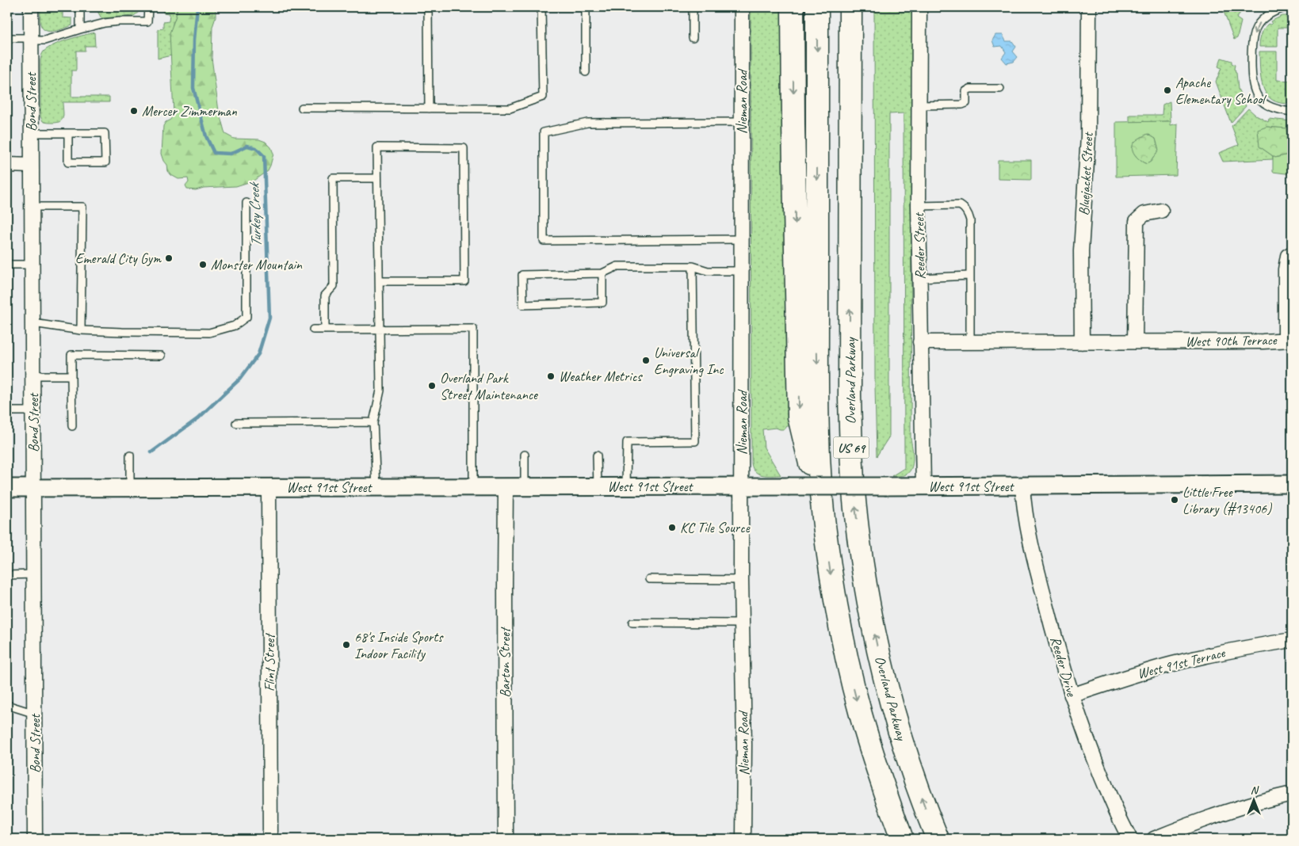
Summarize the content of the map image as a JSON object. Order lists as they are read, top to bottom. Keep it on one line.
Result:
{"streets":{"highway":["Overland Parkway","US 69"],"street":["Bond Street","Nieman Road","Bluejacket Street","Reeder Street","West 90th Terrace","West 91st Street","Flint Street","Barton Street","West 91st Terrace","Reeder Drive"]},"crossings":[["Bond Street","West 91st Street"],["Nieman Road","West 91st Street"],["Bluejacket Street","West 90th Terrace"],["Reeder Street","West 90th Terrace"],["Reeder Street","West 91st Street"],["West 91st Street","Flint Street"],["West 91st Street","Barton Street"],["West 91st Street","Reeder Drive"],["West 91st Terrace","Reeder Drive"]],"water":["Turkey Creek"],"places":["Apache Elementary School","Mercer Zimmerman","Emerald City Gym","Monster Mountain","Universal Engraving Inc","Weather Metrics","Overland Park Street Maintenance","Little Free Library (#13406)","KC Tile Source","68's Inside Sports Indoor Facility"],"north":"top"}
